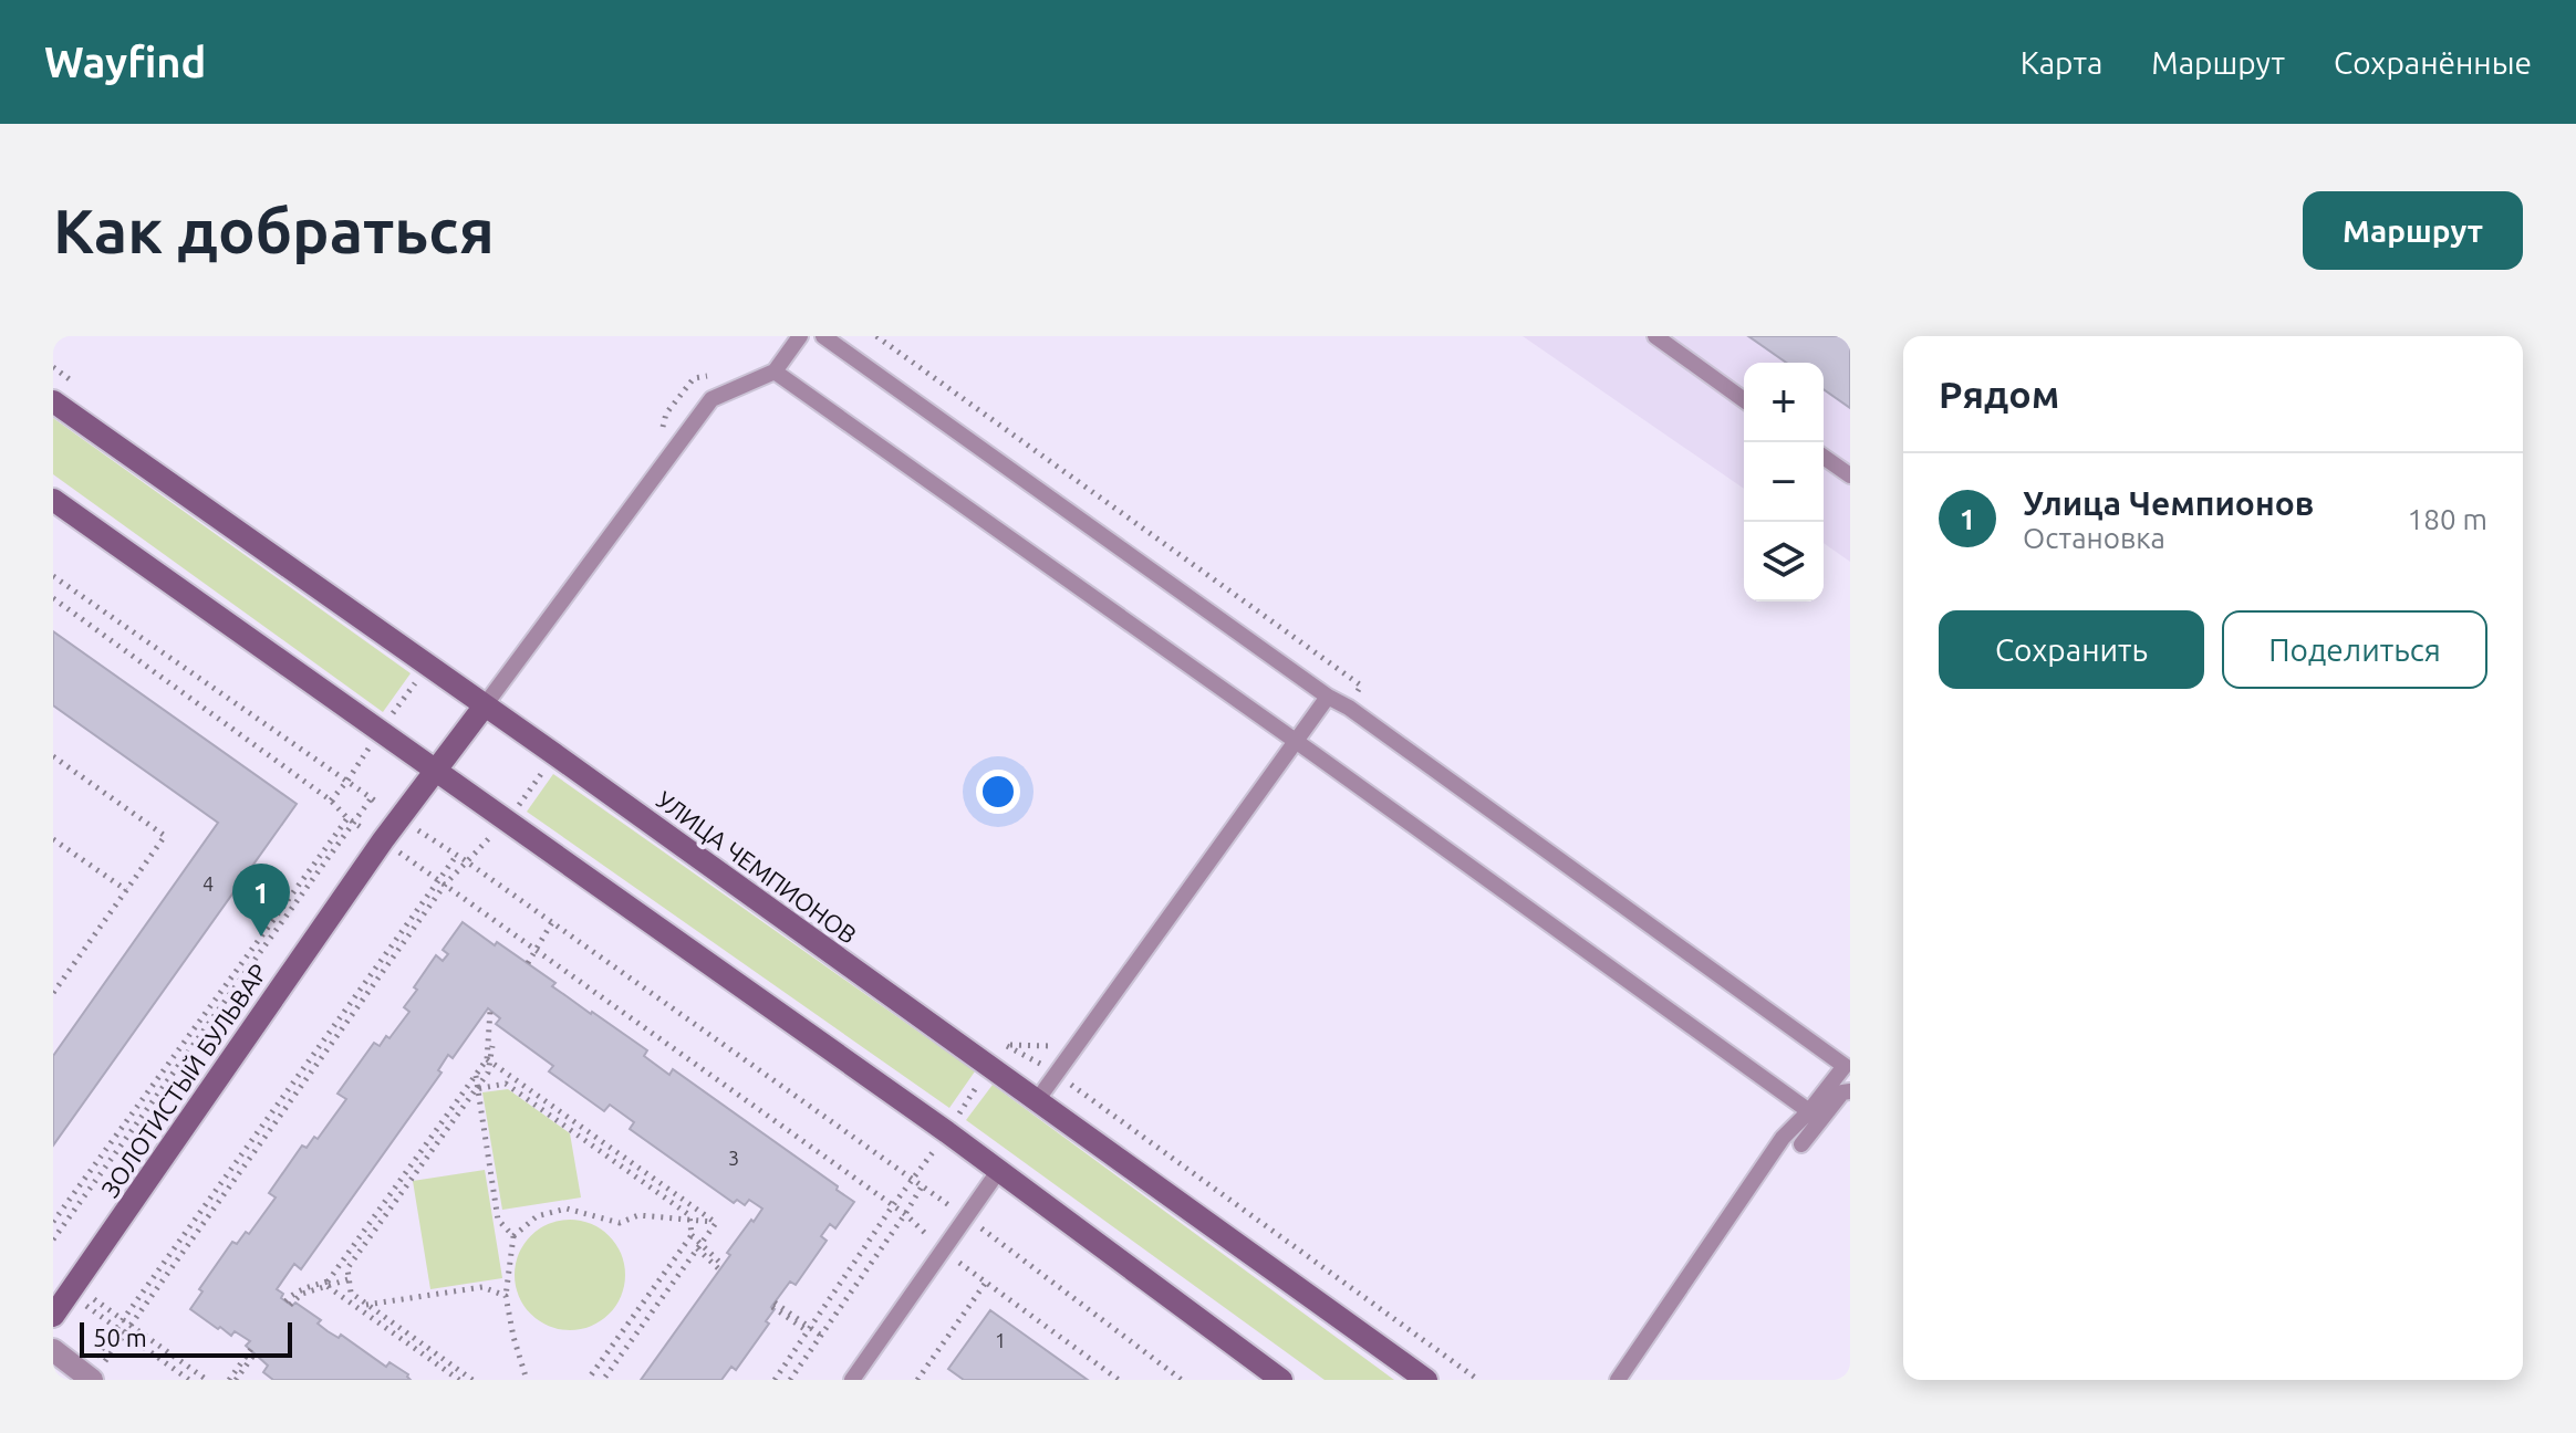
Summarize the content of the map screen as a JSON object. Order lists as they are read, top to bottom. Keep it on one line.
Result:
{"streets":{"street":["УЛИЦА ЧЕМПИОНОВ","ЗОЛОТИСТЫЙ БУЛЬВАР"]},"crossings":[["УЛИЦА ЧЕМПИОНОВ","ЗОЛОТИСТЫЙ БУЛЬВАР"]],"house_numbers":["4","3","1"],"scale_bar":"50 m","page":{"header":"Wayfind","nav":["Карта","Маршрут","Сохранённые"],"buttons":["Маршрут",["Сохранить","Поделиться"]],"title":"Как добраться","heading":"Рядом","map_buttons":["+","−"],"list":[{"mark":"1","name":"Улица Чемпионов","note":"Остановка","value":"180 m"}],"pins":"1","scale":"50 m"}}
